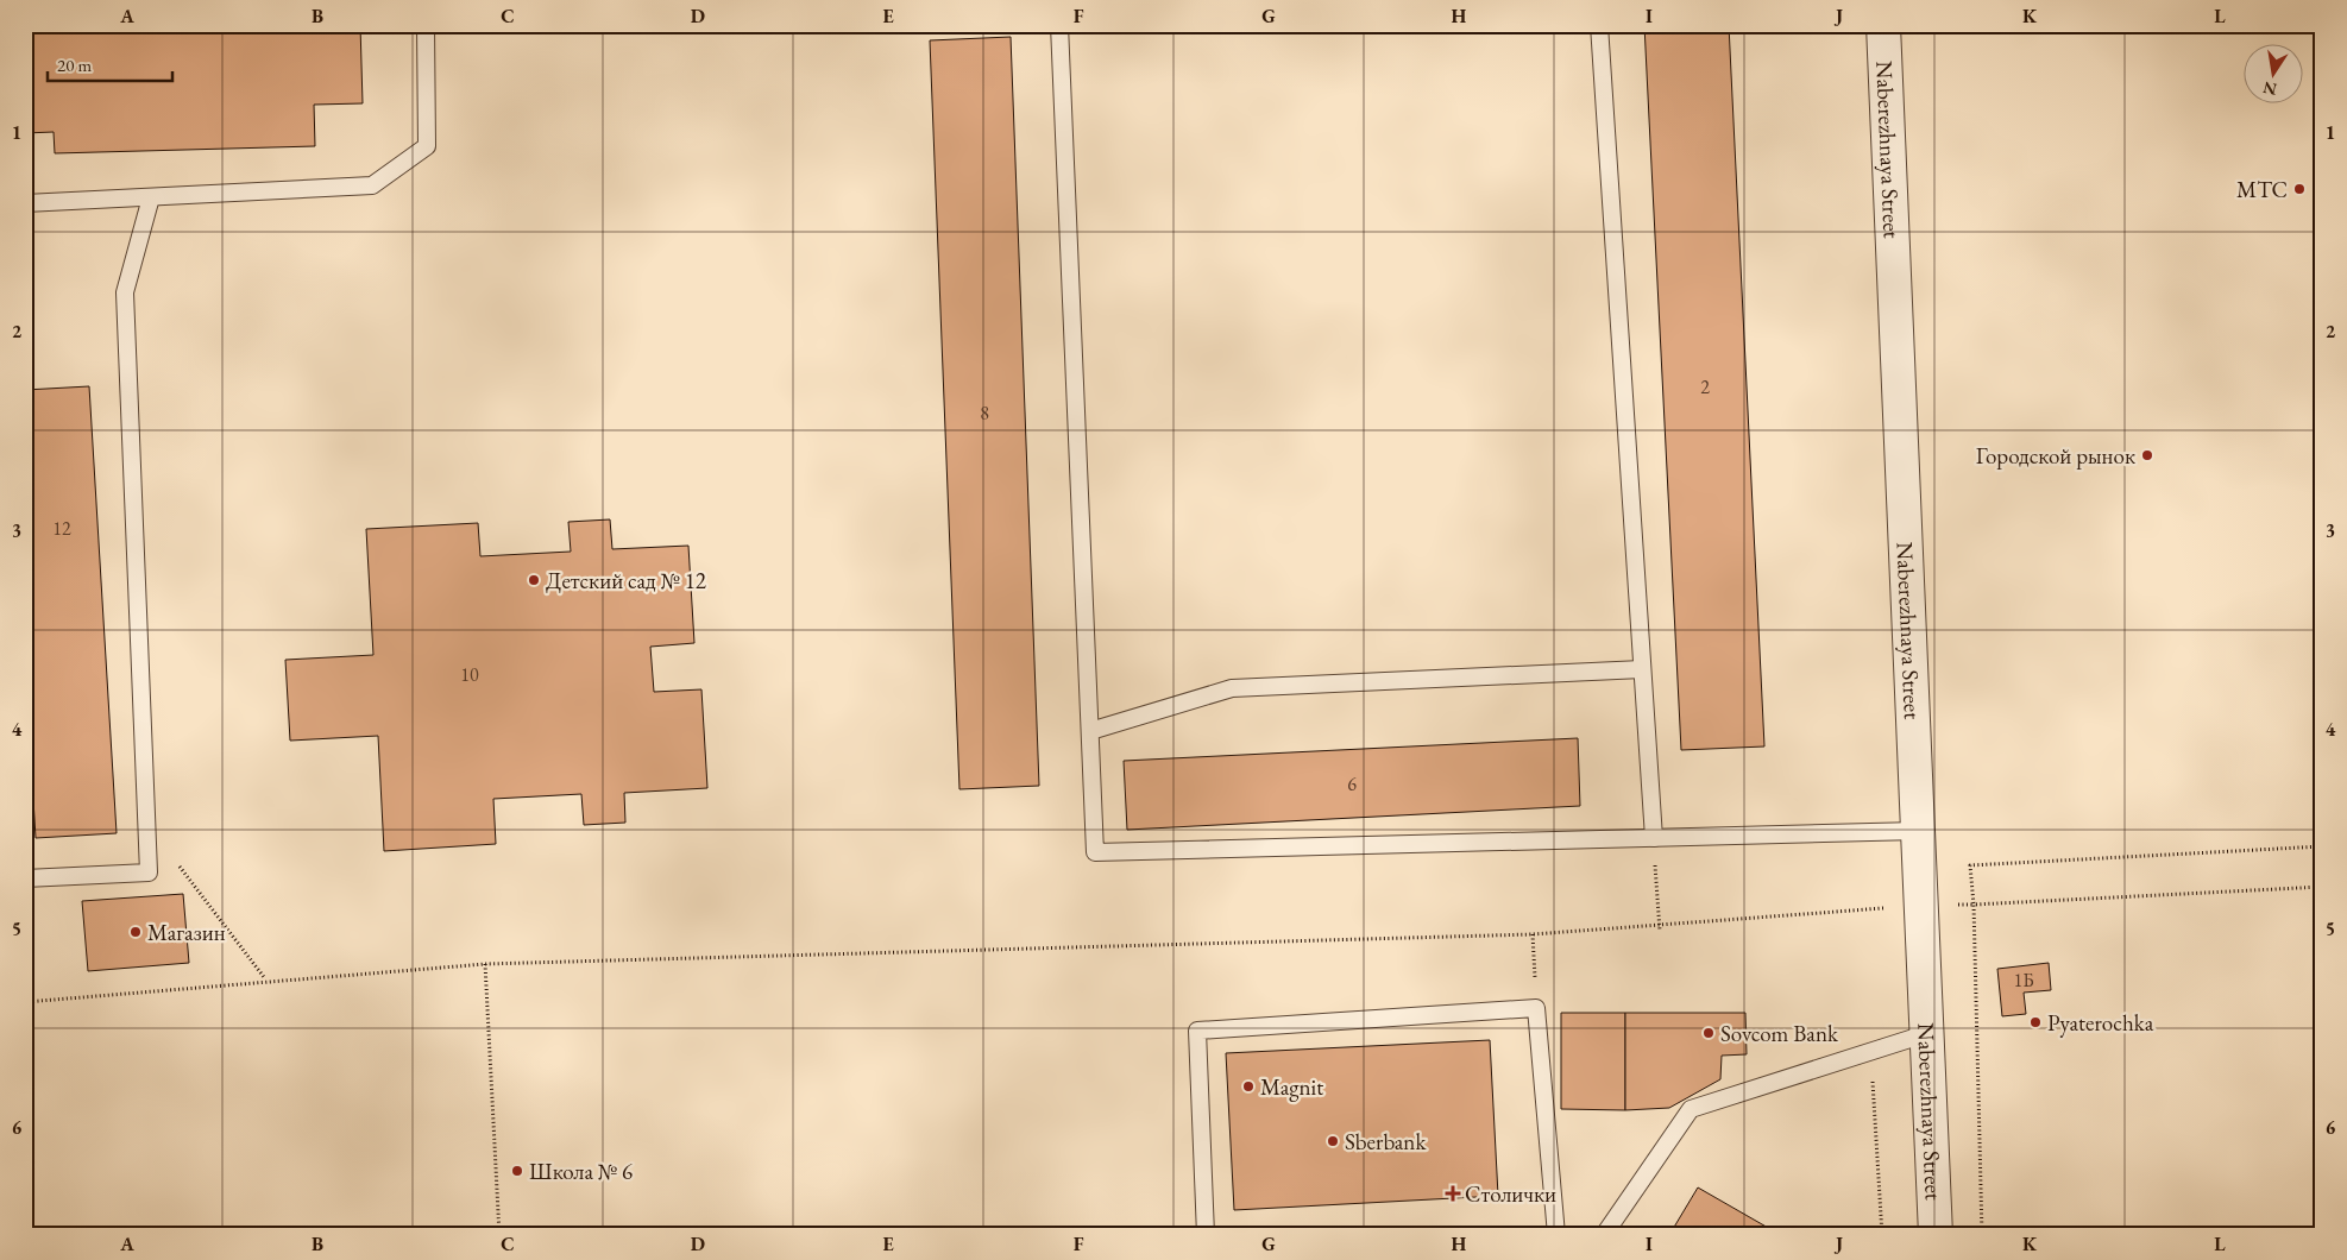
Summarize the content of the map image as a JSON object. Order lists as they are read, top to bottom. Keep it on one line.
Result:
{"streets":{"street":["Naberezhnaya Street"]},"places":{"other":["МТС","Городской рынок","Детский сад № 12","Магазин","Pyaterochka","Sovcom Bank","Magnit","Sberbank","Школа № 6"],"health":["Столички"]},"house_numbers":["2","8","12","10","6","1Б"],"scale_bar":"20 m","north":"bottom","grid":{"columns":["A","B","C","D","E","F","G","H","I","J","K","L"],"rows":["1","2","3","4","5","6"]}}
